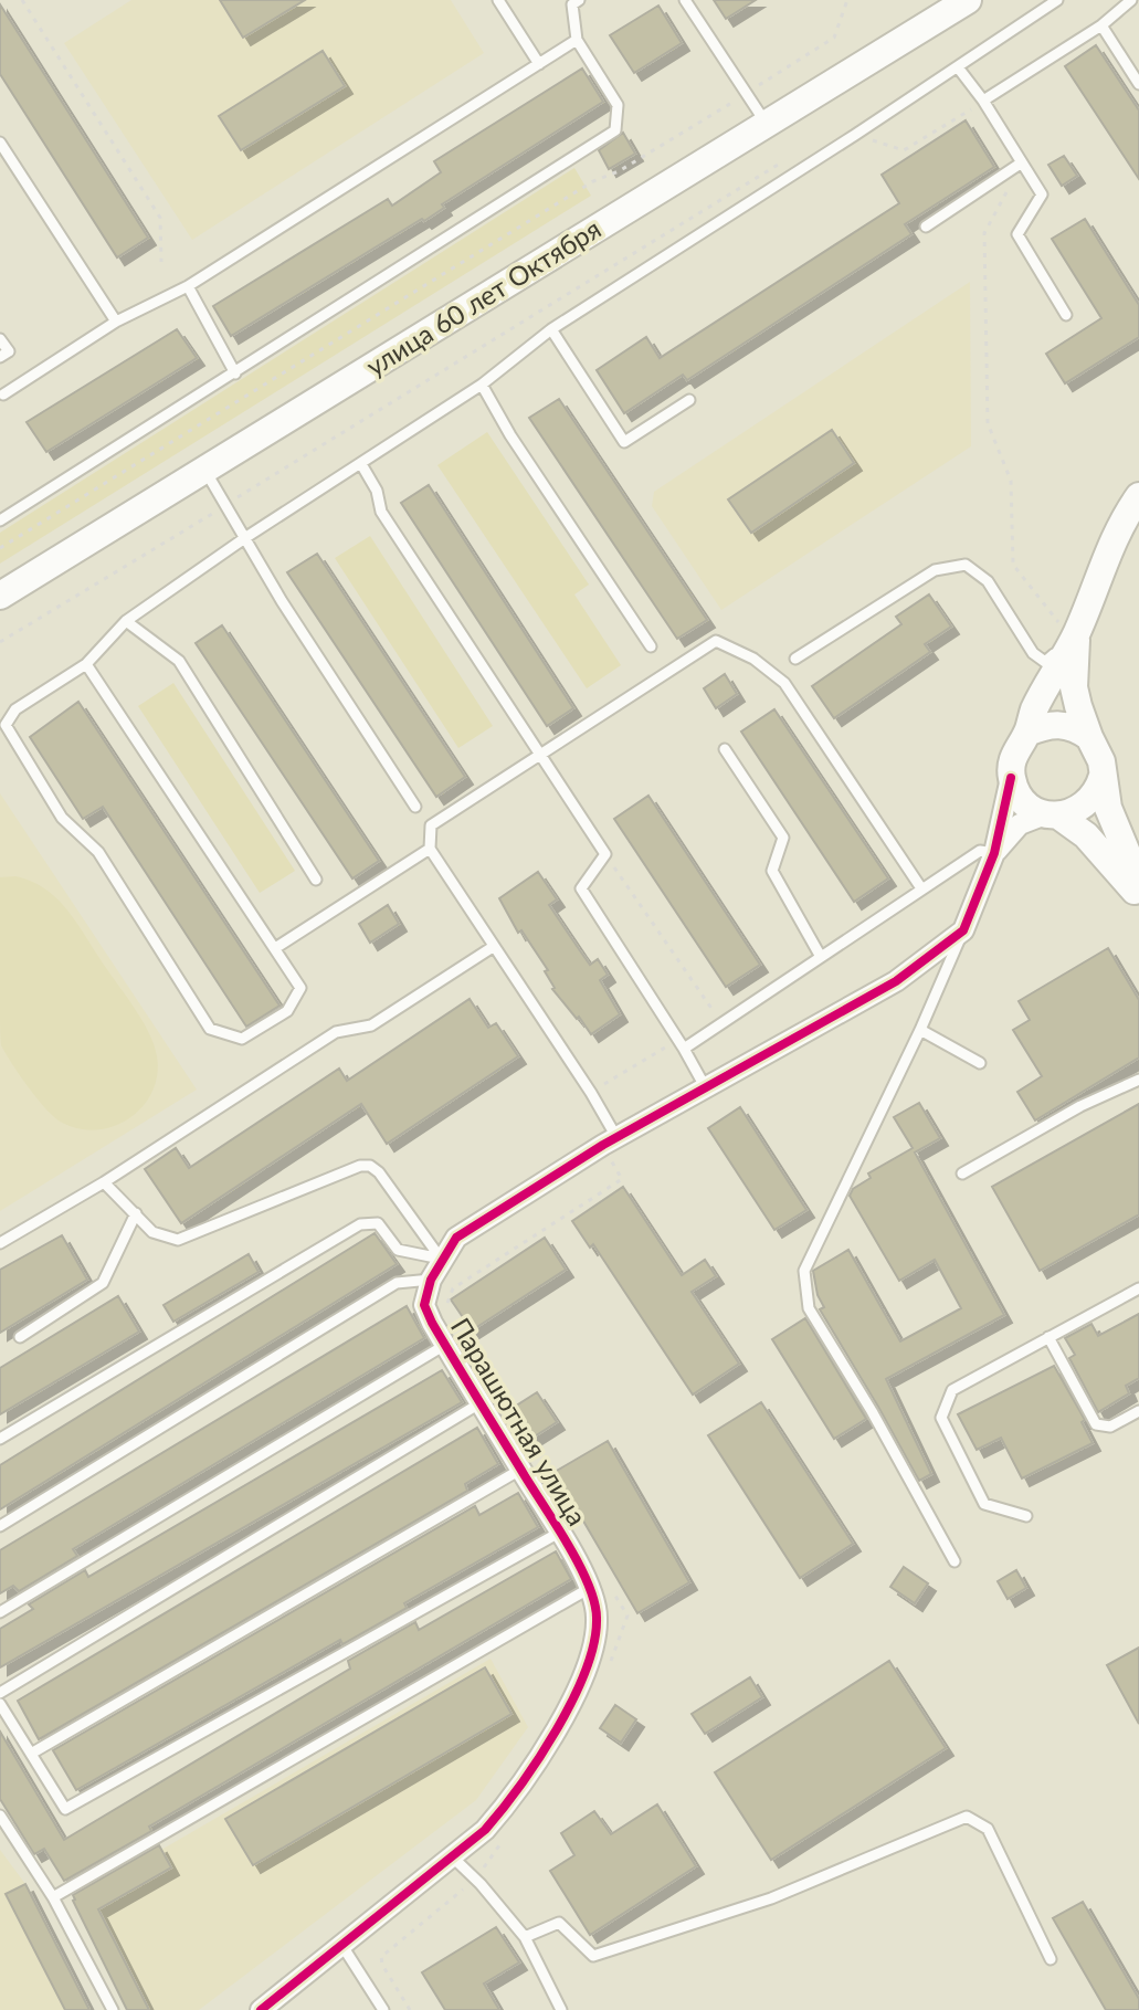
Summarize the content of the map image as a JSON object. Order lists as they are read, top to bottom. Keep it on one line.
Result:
{"streets":{"main road":["улица 60 лет Октября"],"street":["Парашютная улица"]}}
